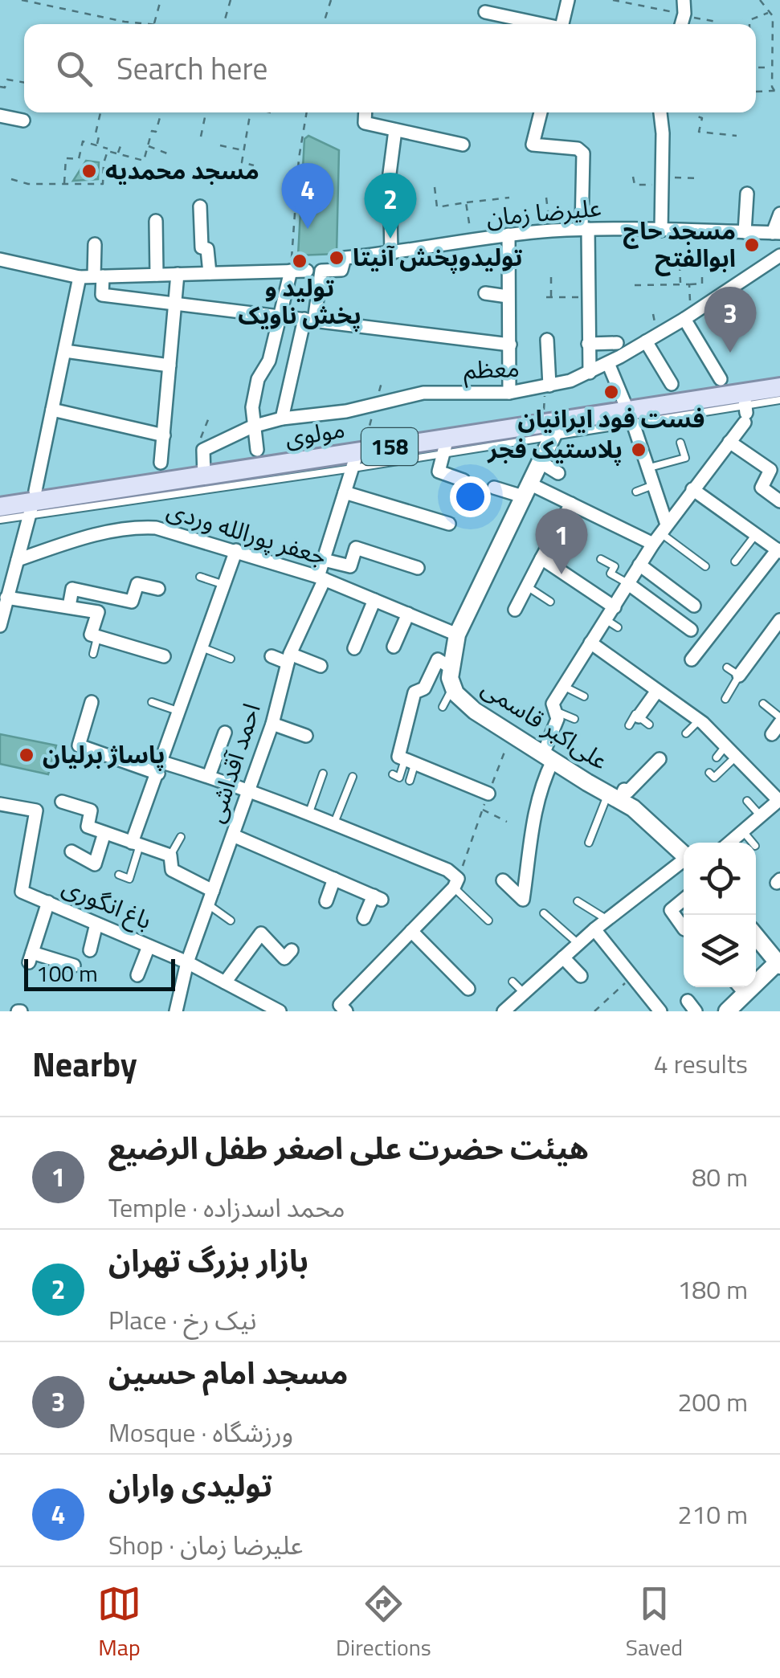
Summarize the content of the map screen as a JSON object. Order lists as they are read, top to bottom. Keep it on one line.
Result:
{"streets":{"main road":["مولوی","158"],"street":["علیرضا زمان","معظم","جعفر پورالله وردی","علی‌اکبر قاسمی","احمد آقداشی","باغ انگوری"]},"crossings":[["مولوی","علی‌اکبر قاسمی"],["مولوی","احمد آقداشی"],["جعفر پورالله وردی","علی‌اکبر قاسمی"],["جعفر پورالله وردی","احمد آقداشی"],["احمد آقداشی","باغ انگوری"]],"places":["مسجد محمدیه","مسجد حاج ابوالفتح","تولیدوپخش آنیتا","تولید و پخش ناویک","فست فود ایرانیان","پلاستیک فجر","پاساژ برلیان"],"scale_bar":"100 m","page":{"search":"Search here","pins":["4","2","3","1"],"scale":"100 m","heading":["Nearby","4 results"],"list":[{"mark":"1","name":"هیئت حضرت علی اصغر طفل الرضیع","note":"Temple · محمد اسدزاده","value":"80 m"},{"mark":"2","name":"بازار بزرگ تهران","note":"Place · نیک رخ","value":"180 m"},{"mark":"3","name":"مسجد امام حسین","note":"Mosque · ورزشگاه","value":"200 m"},{"mark":"4","name":"تولیدی واران","note":"Shop · علیرضا زمان","value":"210 m"}],"nav":["Map","Directions","Saved"]}}
